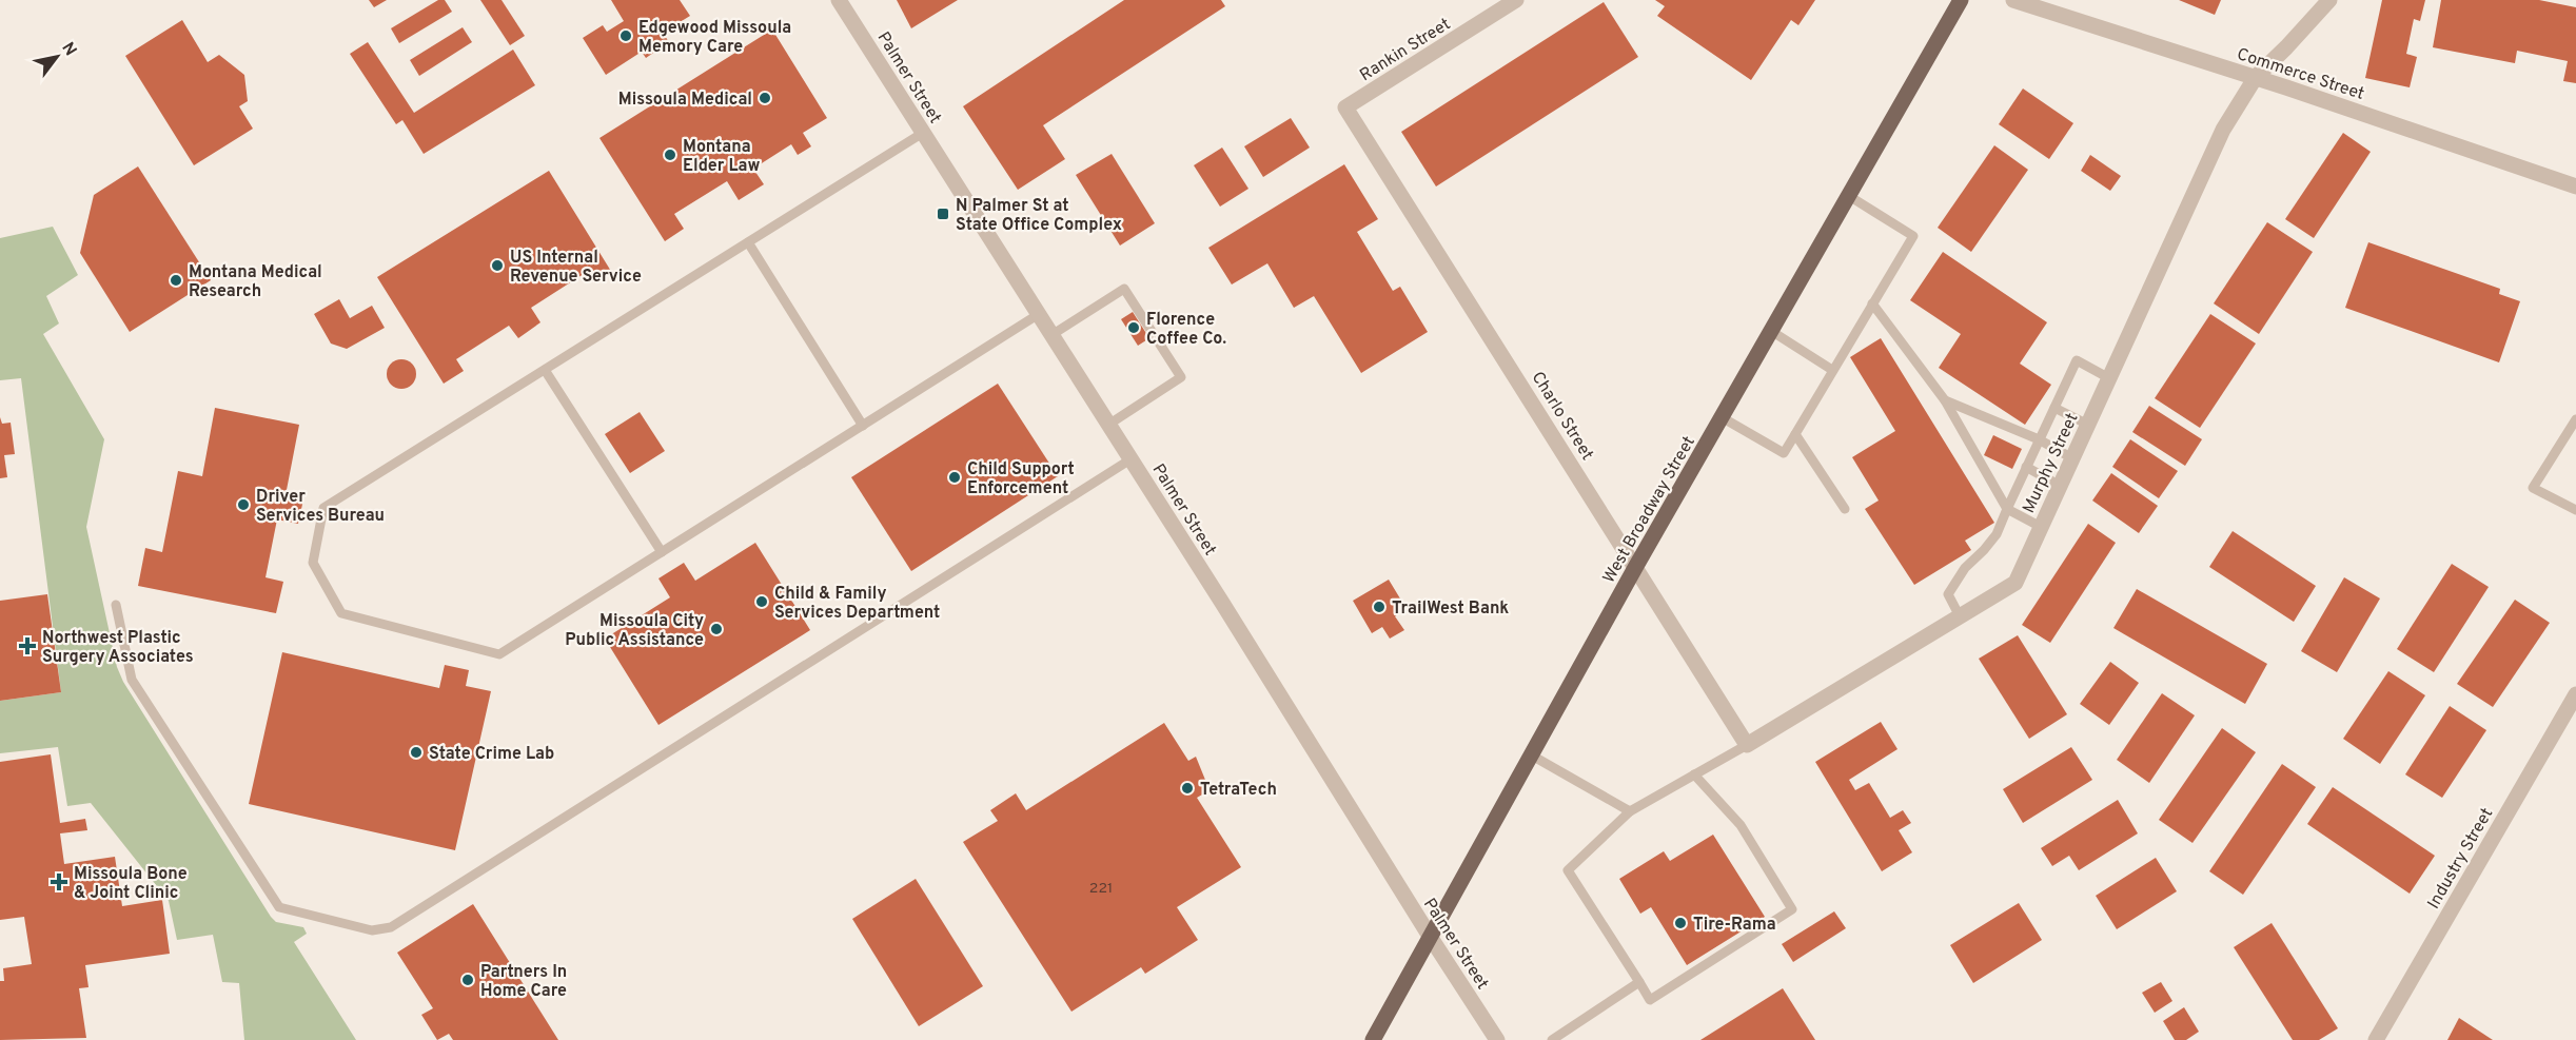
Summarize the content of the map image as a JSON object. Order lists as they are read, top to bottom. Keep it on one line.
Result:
{"streets":{"main road":["West Broadway Street"],"street":["Rankin Street","Commerce Street","Palmer Street","Charlo Street","Murphy Street","Industry Street"]},"crossings":[["Rankin Street","Charlo Street"],["Commerce Street","Murphy Street"],["Palmer Street","West Broadway Street"],["Charlo Street","Murphy Street"],["Charlo Street","West Broadway Street"]],"places":{"other":["Edgewood Missoula Memory Care","Missoula Medical","Montana Elder Law","US Internal Revenue Service","Montana Medical Research","Florence Coffee Co.","Child Support Enforcement","Driver Services Bureau","Child & Family Services Department","TrailWest Bank","Missoula City Public Assistance","State Crime Lab","TetraTech","Tire-Rama","Partners In Home Care"],"transit":["N Palmer St at State Office Complex"],"health":["Northwest Plastic Surgery Associates","Missoula Bone & Joint Clinic"]},"house_numbers":["221"],"north":"top right"}
